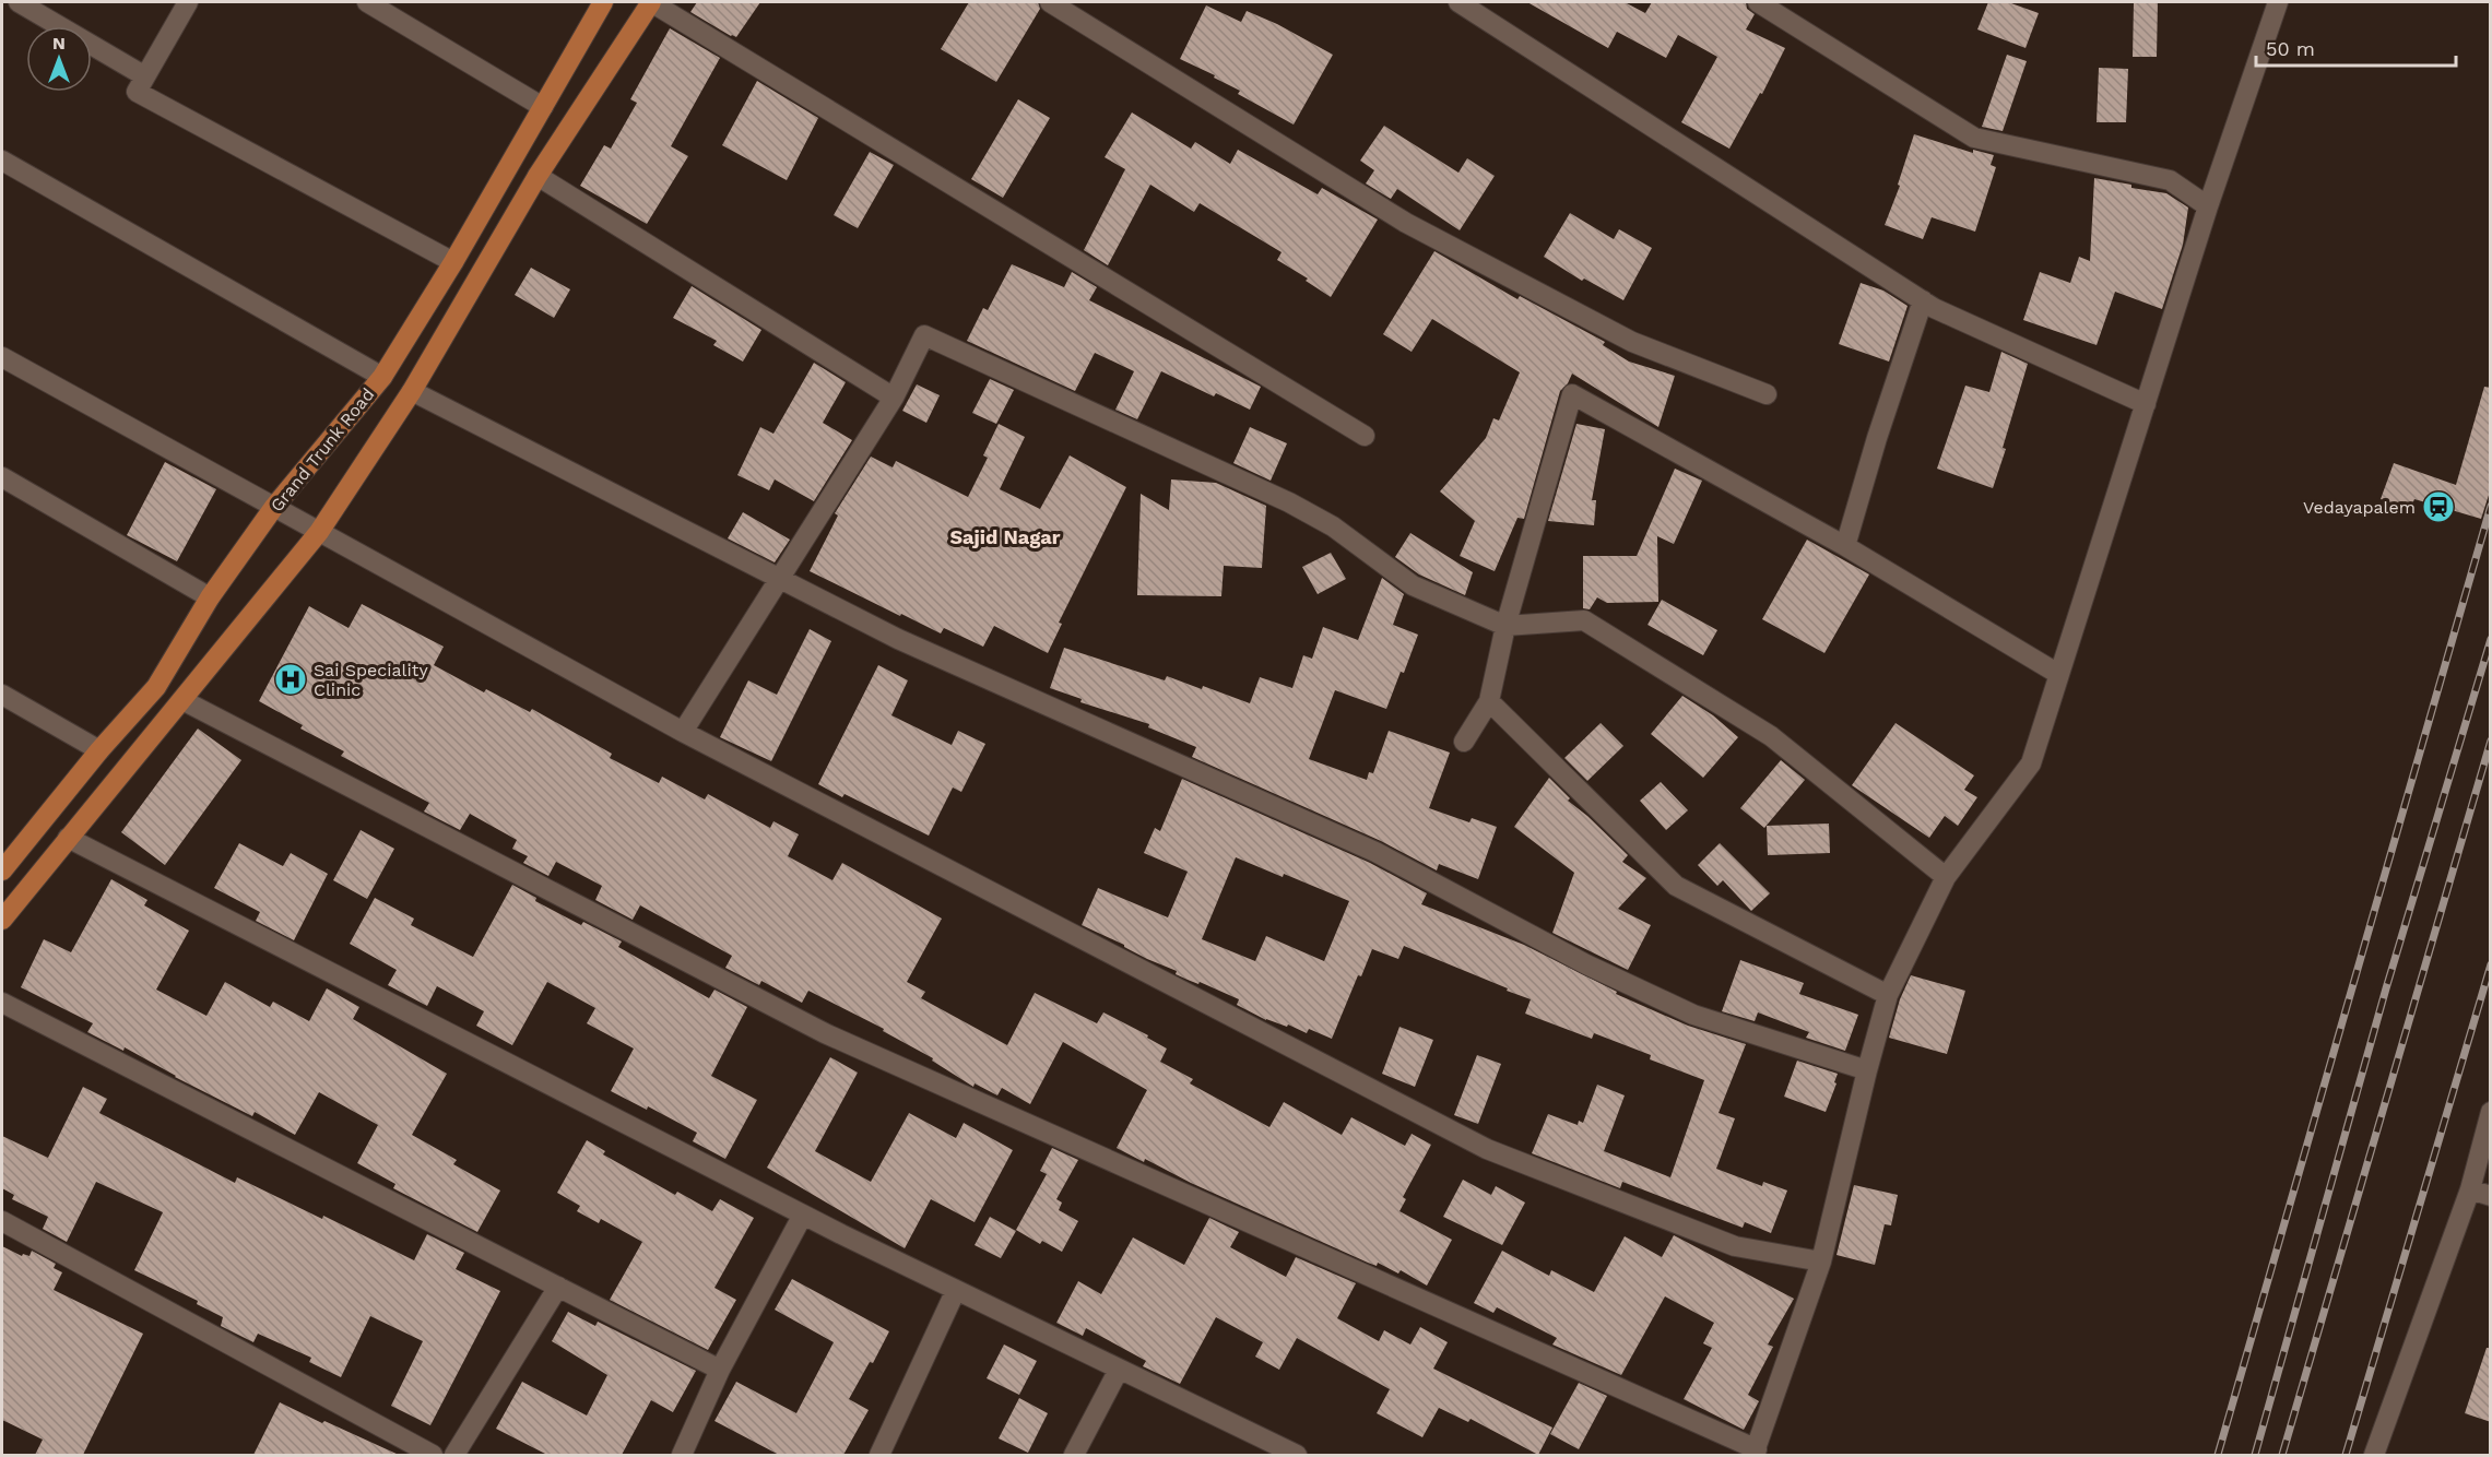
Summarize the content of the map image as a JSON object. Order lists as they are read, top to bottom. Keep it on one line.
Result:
{"streets":{"main road":["Grand Trunk Road"]},"districts":["Sajid Nagar"],"places":{"station":["Vedayapalem"],"hospital":["Sai Speciality Clinic"]},"scale_bar":"50 m","north":"top"}
